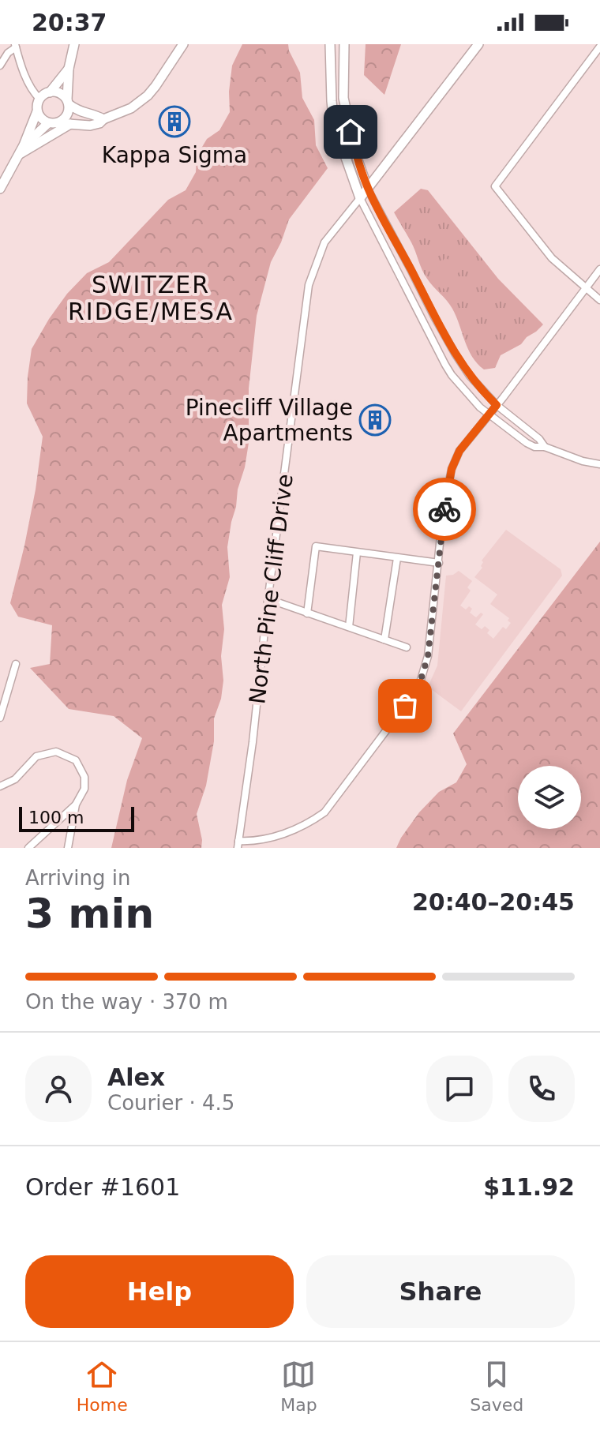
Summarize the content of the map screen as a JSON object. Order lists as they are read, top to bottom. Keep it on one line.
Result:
{"streets":{"street":["North Pine Cliff Drive"]},"districts":["SWITZER RIDGE/MESA"],"places":{"building":["Kappa Sigma","Pinecliff Village Apartments"]},"scale_bar":"100 m","page":{"status":"20:37","scale":"100 m","heading":["3 min","Arriving in","20:40–20:45"],"panel":["Alex","Courier · 4.5","Order #1601","$11.92"],"bar":"On the way · 370 m","buttons":["Help","Share"],"tabs":["Home","Map","Saved"]}}
